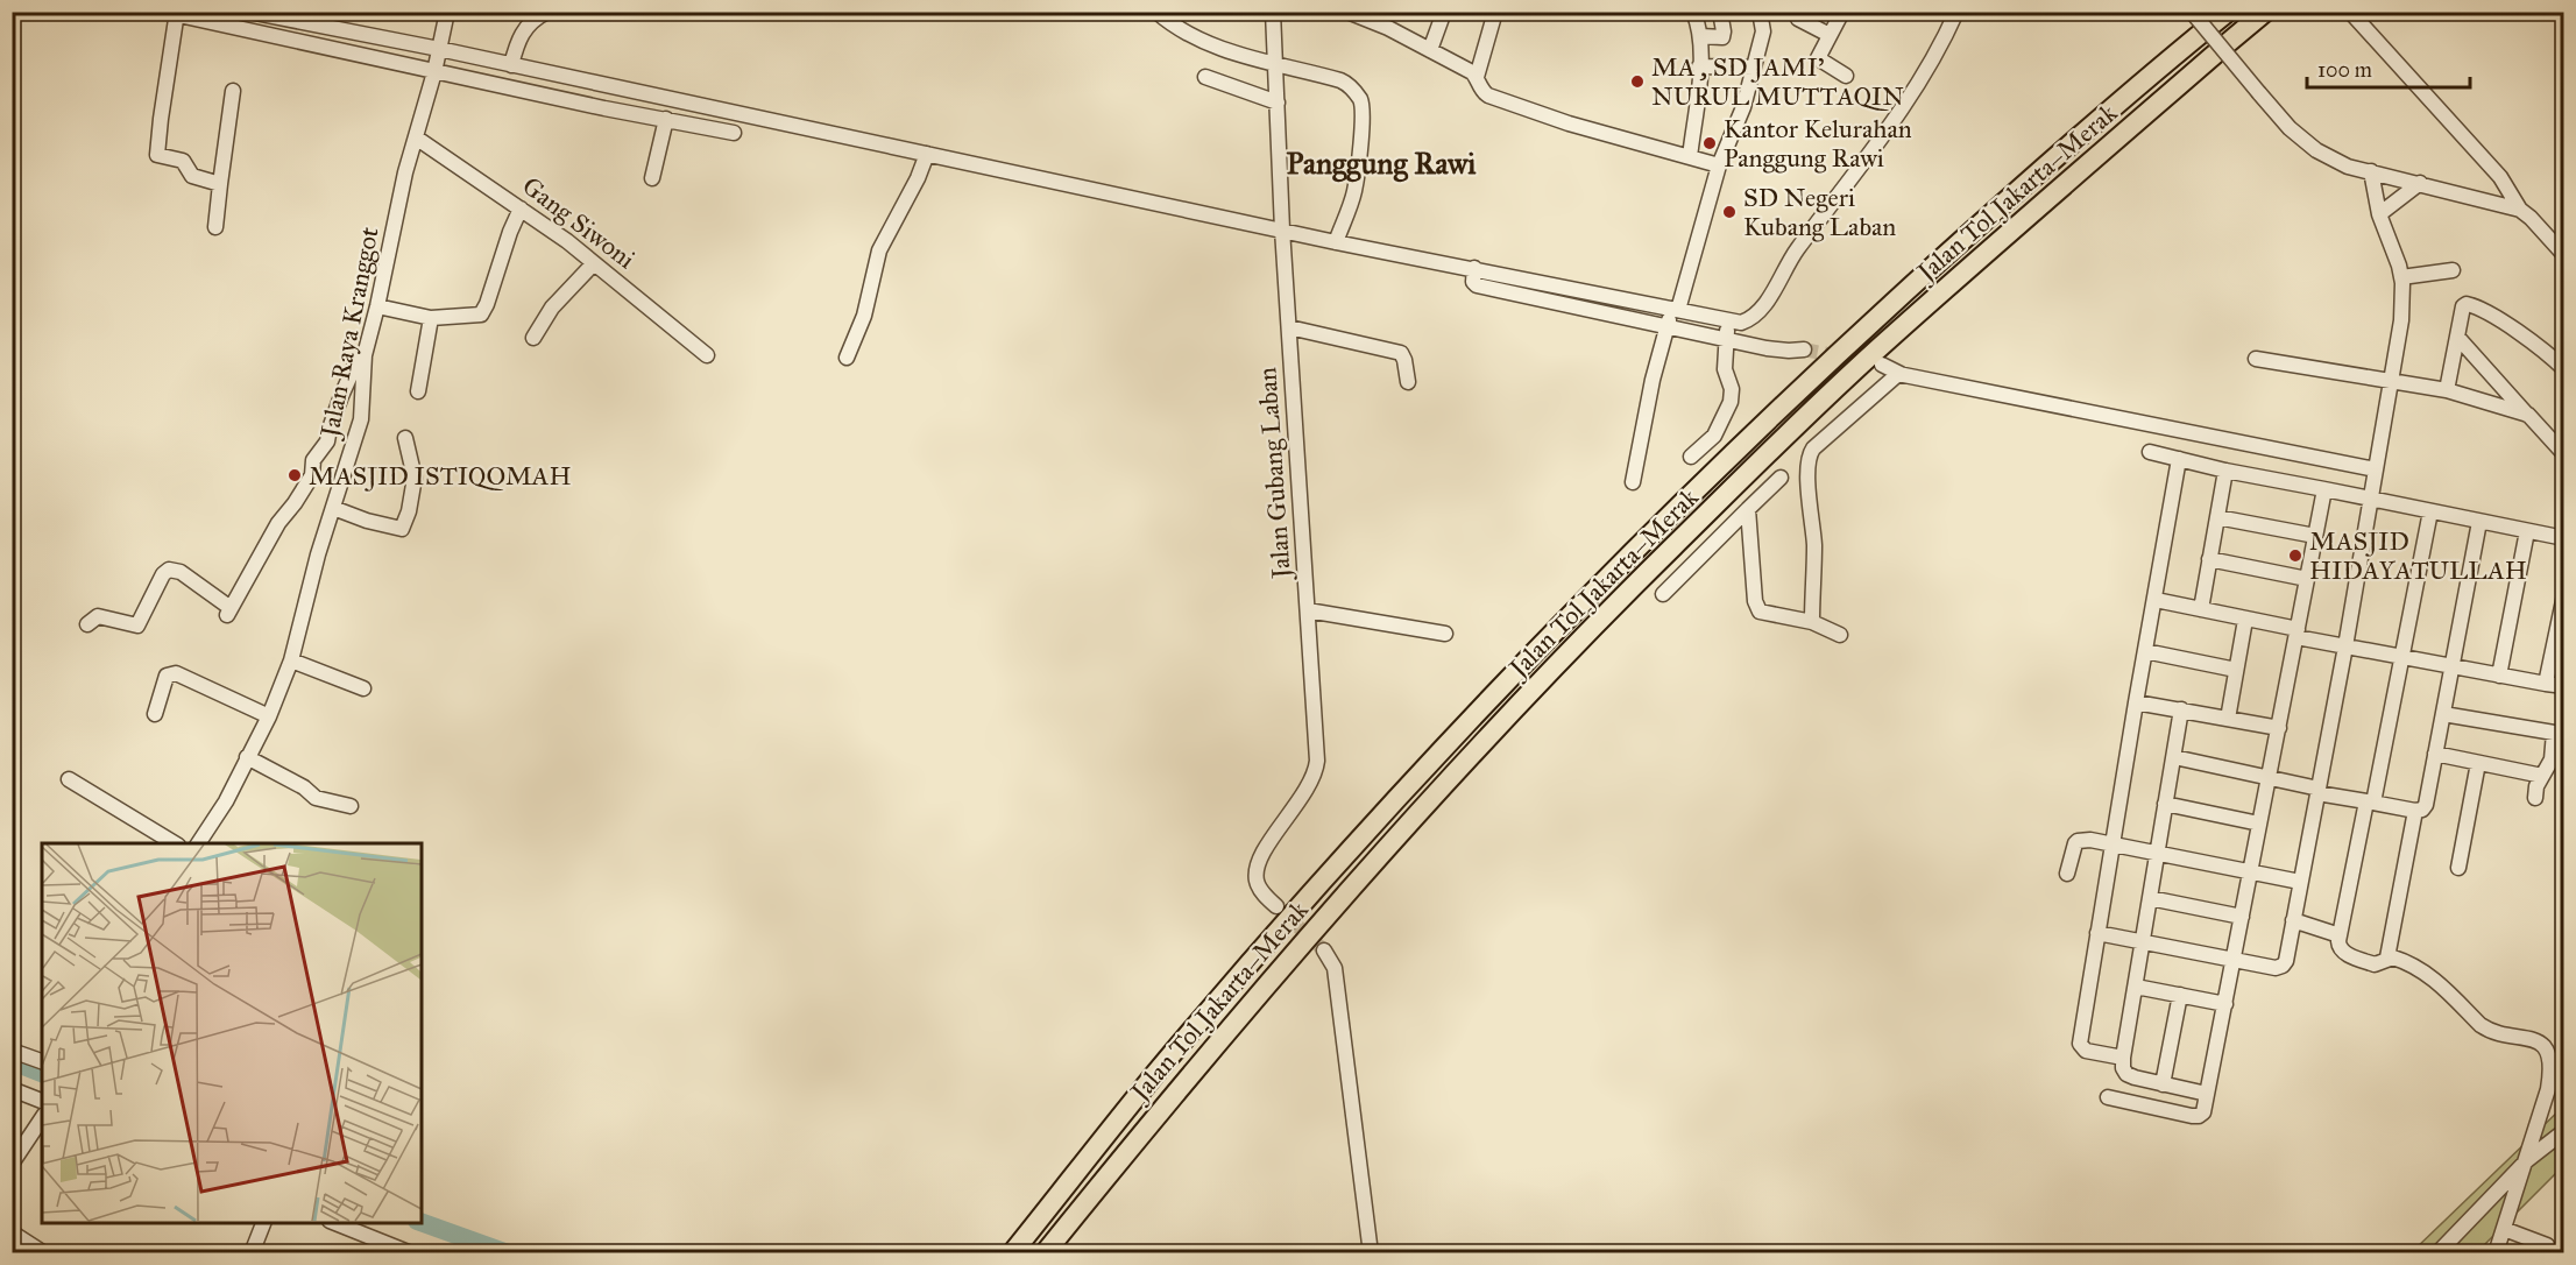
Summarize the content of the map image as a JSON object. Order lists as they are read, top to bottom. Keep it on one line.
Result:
{"streets":{"highway":["Jalan Tol Jakarta–Merak"],"street":["Gang Siwoni","Jalan Raya Kranggot","Jalan Gubang Laban"]},"crossings":[["Gang Siwoni","Jalan Raya Kranggot"]],"districts":["Panggung Rawi"],"places":["MA , SD JAMI' NURUL MUTTAQIN","Kantor Kelurahan Panggung Rawi","SD Negeri Kubang Laban","MASJID ISTIQOMAH","MASJID HIDAYATULLAH"],"scale_bar":"100 m"}
